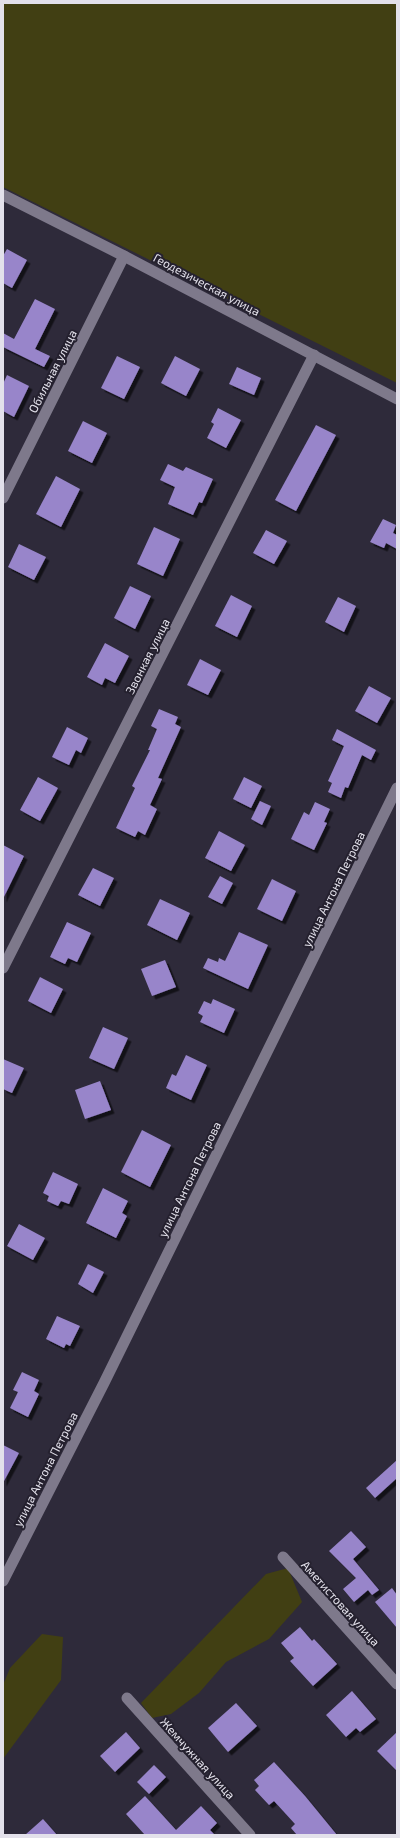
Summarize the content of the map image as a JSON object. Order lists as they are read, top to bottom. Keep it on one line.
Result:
{"streets":{"street":["Геодезическая улица","Обильная улица","Звонкая улица","улица Антона Петрова","Аметистовая улица","Жемчужная улица"]},"crossings":[["Геодезическая улица","Обильная улица"],["Геодезическая улица","Звонкая улица"]]}
